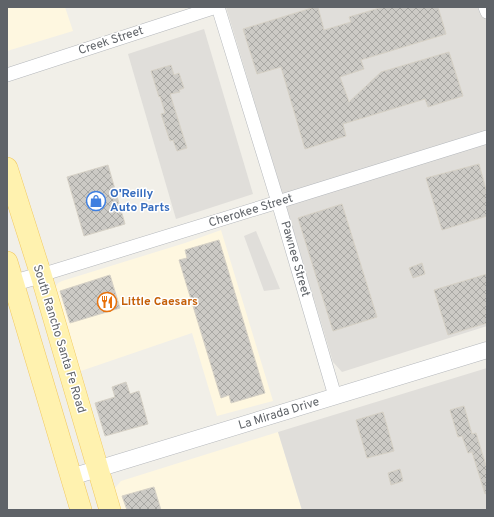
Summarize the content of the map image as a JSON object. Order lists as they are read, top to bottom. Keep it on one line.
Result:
{"streets":{"main road":["South Rancho Santa Fe Road"],"street":["Creek Street","Cherokee Street","Pawnee Street","La Mirada Drive"]},"crossings":[["Creek Street","Pawnee Street"],["Cherokee Street","Pawnee Street"],["Cherokee Street","South Rancho Santa Fe Road"],["Pawnee Street","La Mirada Drive"],["South Rancho Santa Fe Road","La Mirada Drive"]],"places":{"shop":["O'Reilly Auto Parts"],"restaurant":["Little Caesars"]}}
